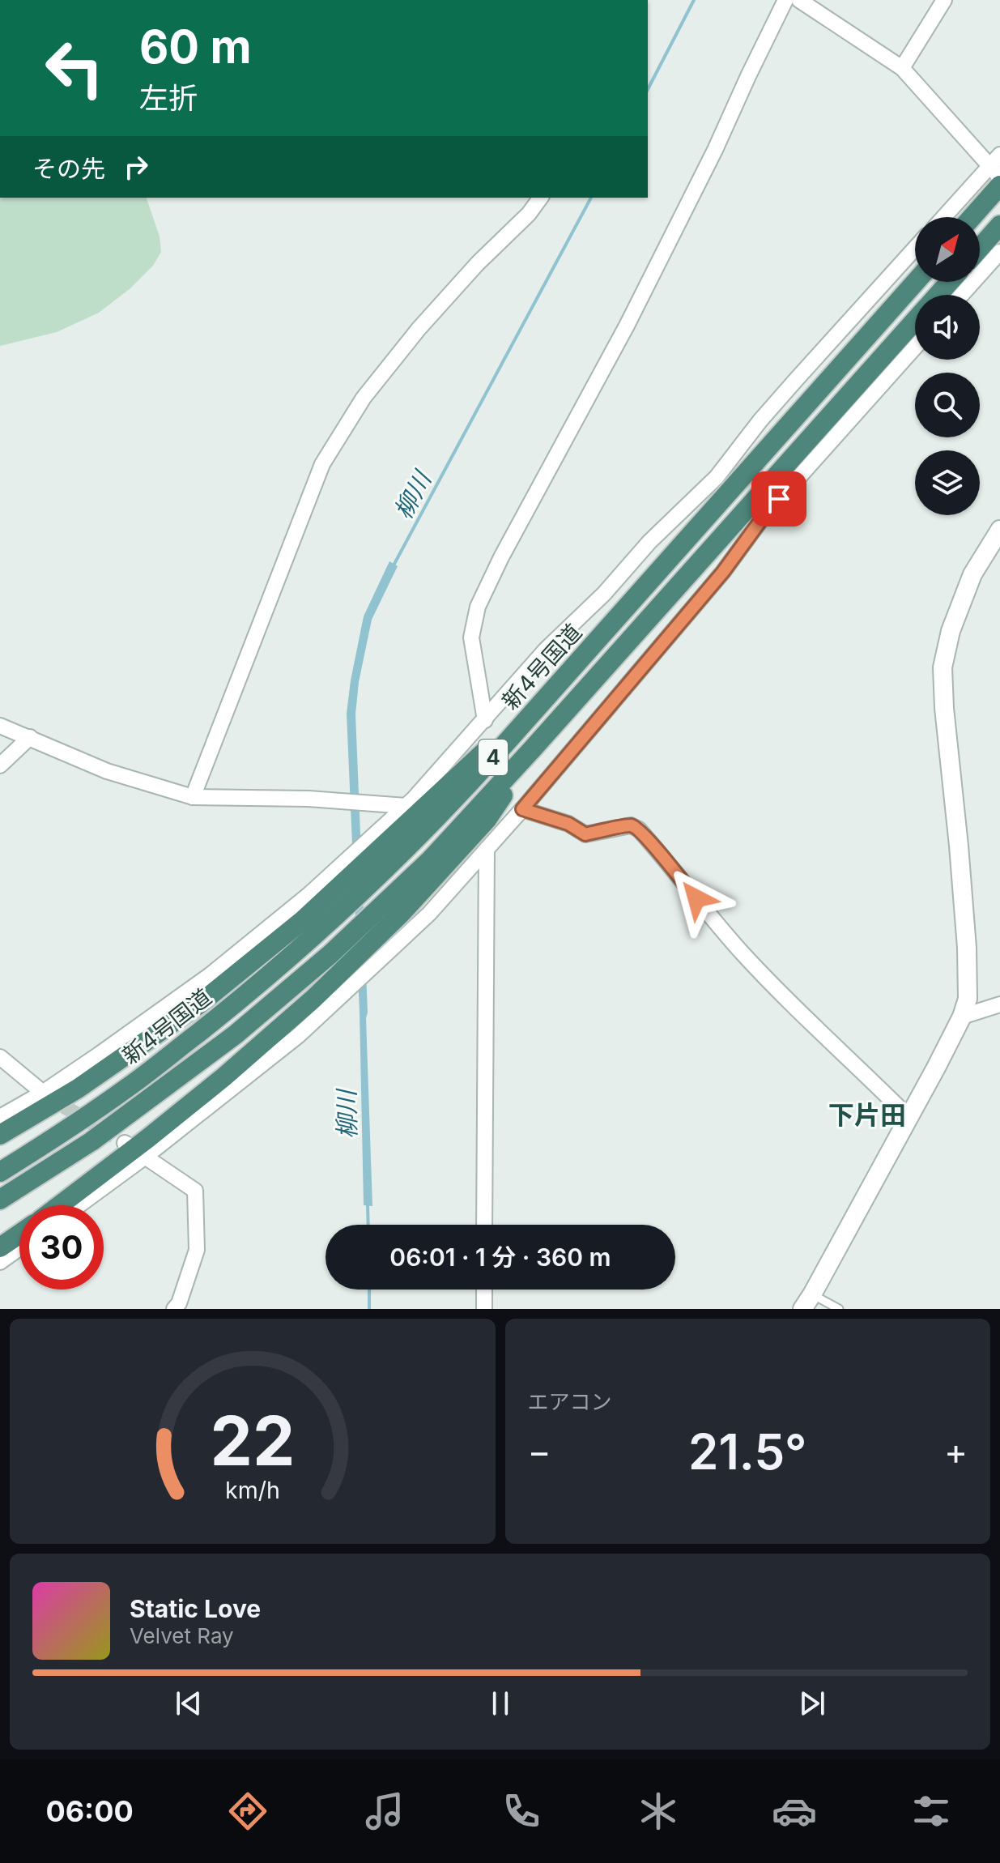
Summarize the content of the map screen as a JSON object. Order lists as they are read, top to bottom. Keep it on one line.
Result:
{"streets":{"highway":["新4号国道","4"]},"districts":["下片田"],"water":["柳川"],"north":"top right","page":{"turn":["60 m","左折"],"then":"その先","limit":"30","trip":"06:01 · 1 分 · 360 m","tile":"エアコン","heat":["−","21.5°","+"],"song":["Static Love","Velvet Ray"],"tabs":"06:00","gauge":["22","km/h"]}}
